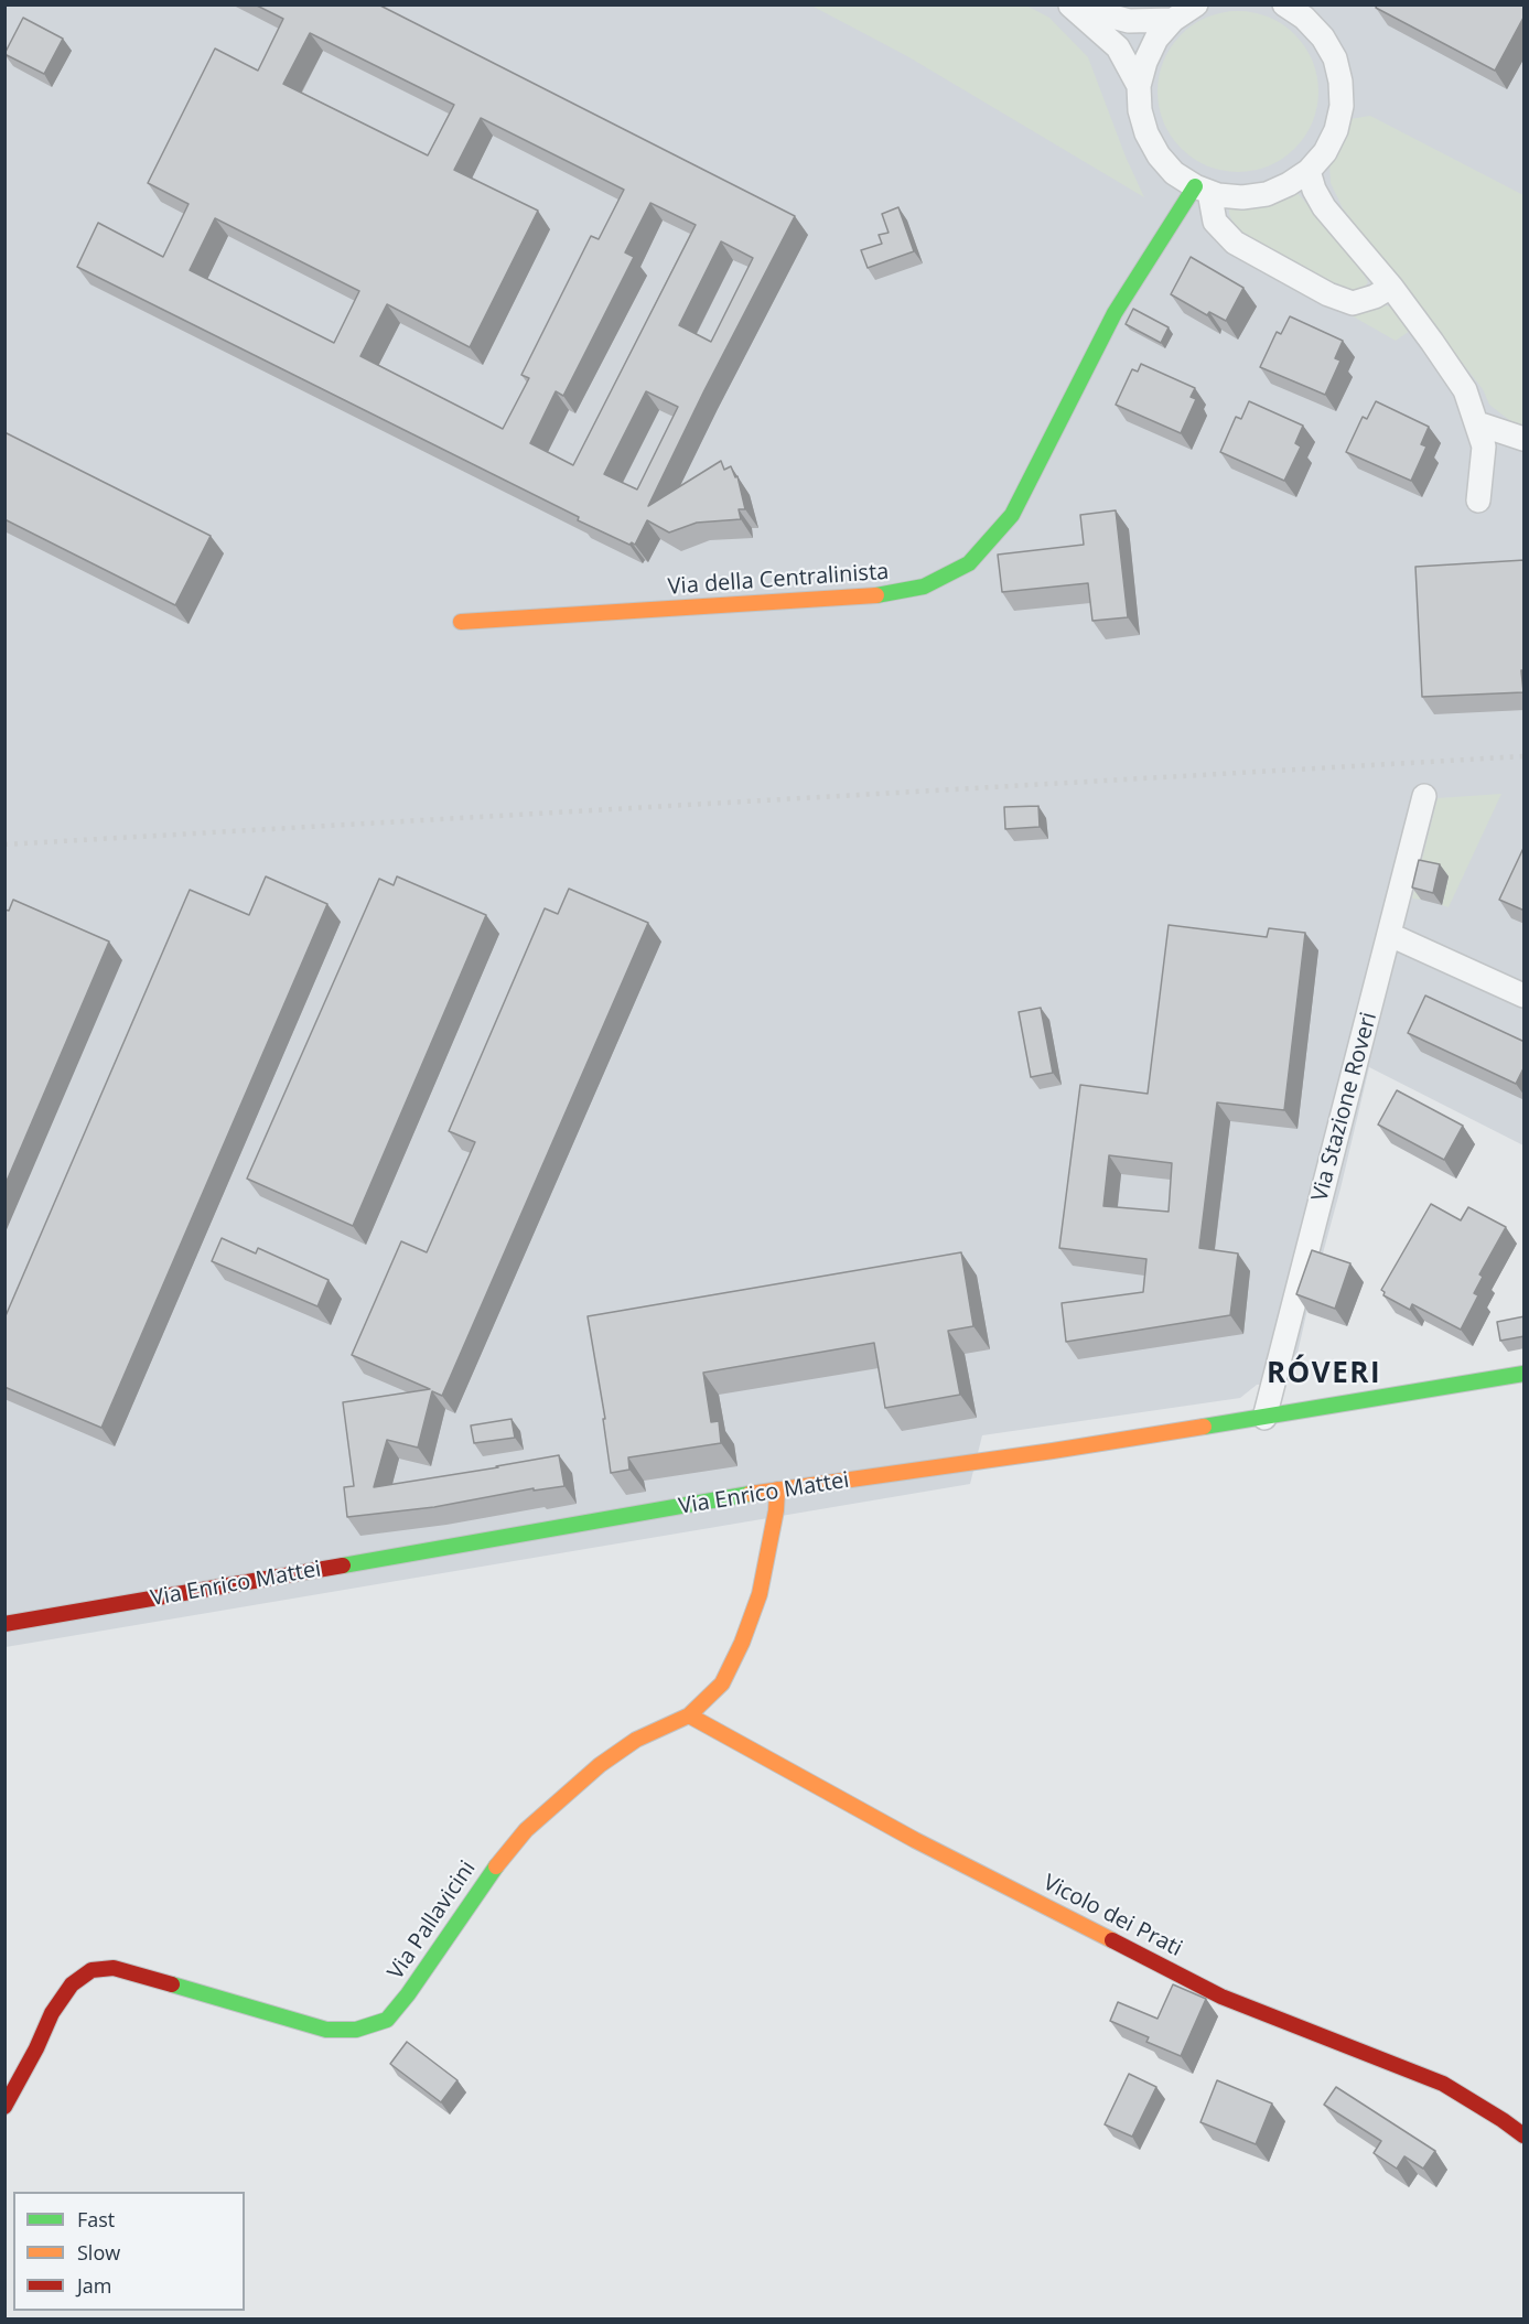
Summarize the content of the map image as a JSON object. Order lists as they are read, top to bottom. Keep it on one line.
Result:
{"streets":{"street":["Via della Centralinista","Via Stazione Roveri","Via Enrico Mattei","Vicolo dei Prati","Via Pallavicini"]},"crossings":[["Via Stazione Roveri","Via Enrico Mattei"],["Via Enrico Mattei","Via Pallavicini"],["Vicolo dei Prati","Via Pallavicini"]],"districts":["RÓVERI"],"legend":["Fast","Slow","Jam"]}
